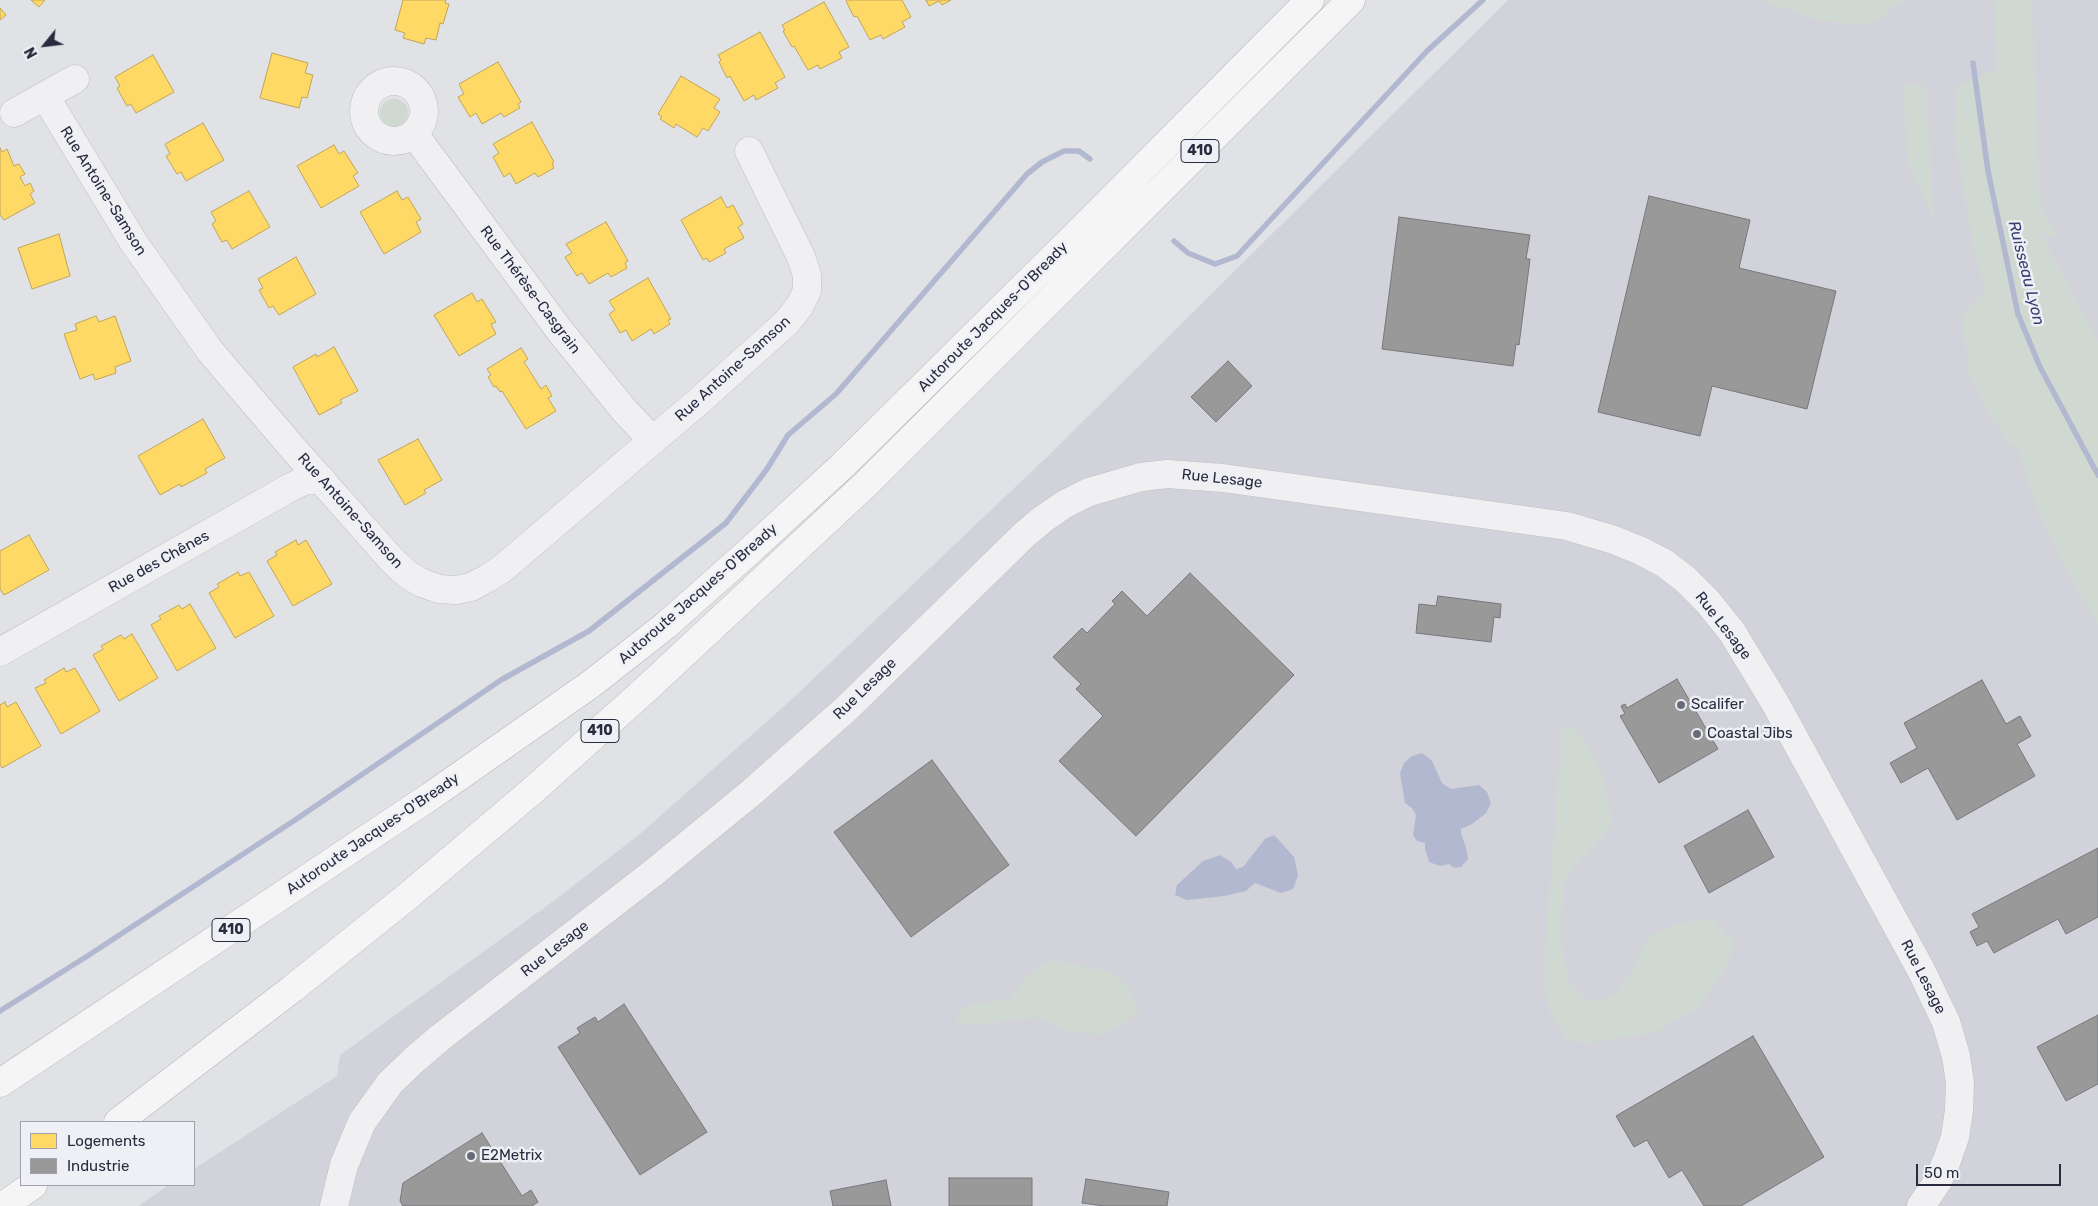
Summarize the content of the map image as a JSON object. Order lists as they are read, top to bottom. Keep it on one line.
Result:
{"streets":{"highway":["410","Autoroute Jacques-O'Bready"],"street":["Rue Antoine-Samson","Rue Thérèse-Casgrain","Rue Lesage","Rue des Chênes"]},"crossings":[["Rue Antoine-Samson","Rue Thérèse-Casgrain"],["Rue Antoine-Samson","Rue des Chênes"]],"water":["Ruisseau Lyon"],"places":["Scalifer","Coastal Jibs","E2Metrix"],"legend":["Logements","Industrie"],"scale_bar":"50 m","north":"bottom left"}
